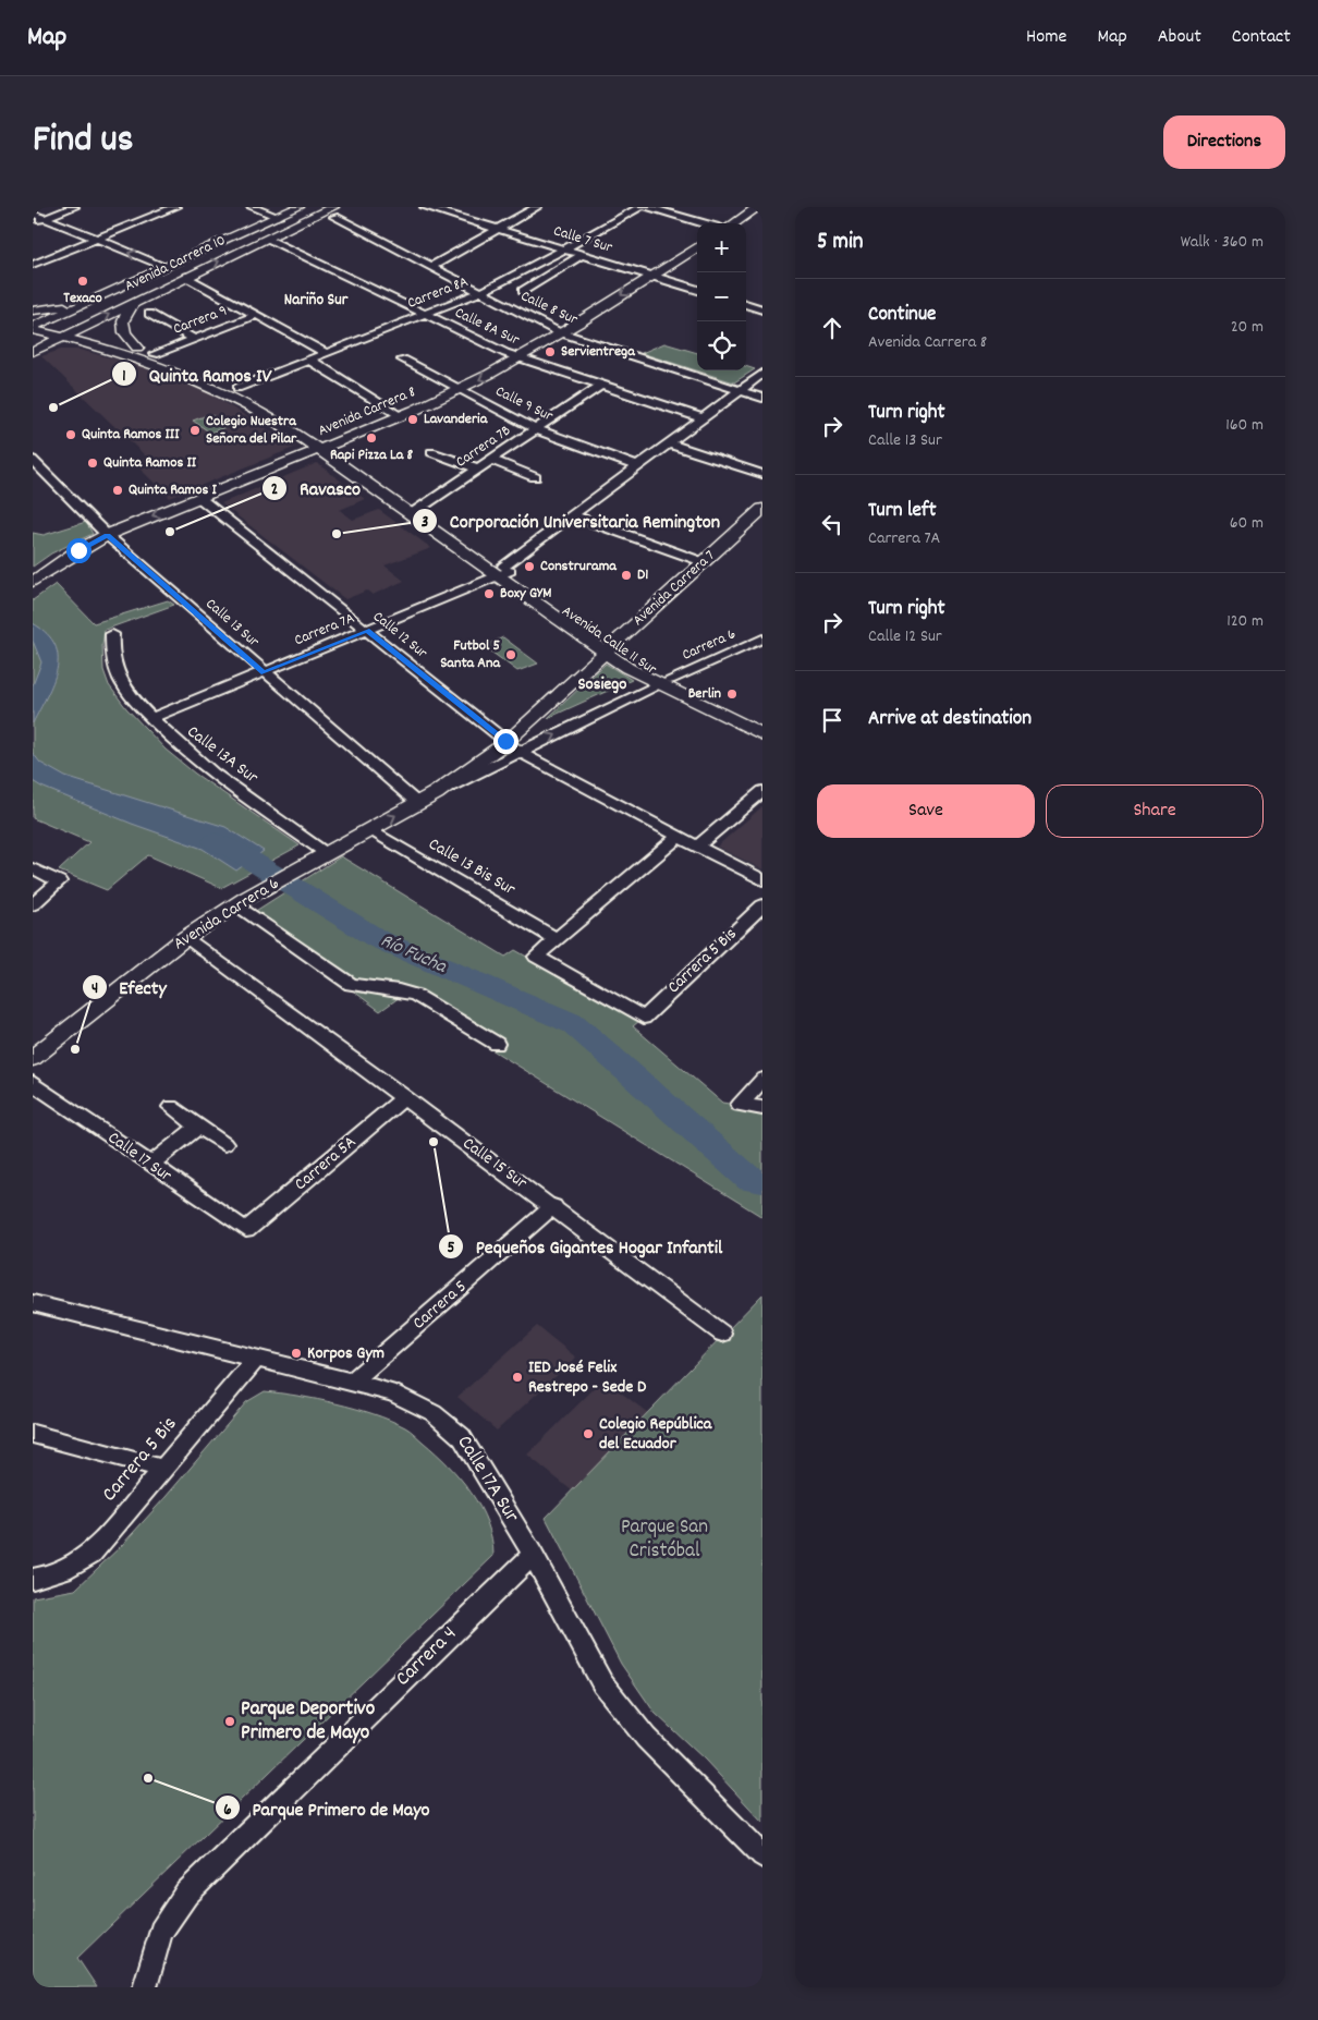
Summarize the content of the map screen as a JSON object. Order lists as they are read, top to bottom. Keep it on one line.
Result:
{"streets":{"main road":["Avenida Carrera 10","Avenida Carrera 8","Avenida Carrera 7","Avenida Calle 11 Sur","Avenida Carrera 6"],"street":["Calle 7 Sur","Carrera 8A","Calle 8 Sur","Carrera 9","Calle 8A Sur","Calle 9 Sur","Carrera 7B","Calle 13 Sur","Carrera 7A","Calle 12 Sur","Carrera 6","Calle 13A Sur","Calle 13 Bis Sur","Carrera 5 Bis","Calle 17 Sur","Carrera 5A","Calle 15 Sur","Carrera 5","Calle 17A Sur","Carrera 4"]},"crossings":[["Calle 7 Sur","Carrera 8A"],["Calle 7 Sur","Avenida Carrera 8"],["Avenida Carrera 10","Calle 8 Sur"],["Avenida Carrera 10","Calle 8A Sur"],["Avenida Carrera 10","Avenida Calle 11 Sur"],["Carrera 8A","Calle 8 Sur"],["Carrera 8A","Calle 8A Sur"],["Carrera 8A","Avenida Calle 11 Sur"],["Calle 8 Sur","Avenida Carrera 8"],["Calle 8 Sur","Carrera 7A"],["Carrera 9","Avenida Calle 11 Sur"],["Calle 8A Sur","Avenida Carrera 8"],["Calle 8A Sur","Carrera 7B"],["Calle 8A Sur","Carrera 7A"],["Calle 9 Sur","Avenida Carrera 8"],["Calle 9 Sur","Carrera 7B"],["Calle 9 Sur","Carrera 7A"],["Avenida Carrera 8","Calle 13 Sur"],["Avenida Carrera 8","Calle 12 Sur"],["Avenida Carrera 8","Avenida Calle 11 Sur"],["Carrera 7B","Avenida Calle 11 Sur"],["Avenida Carrera 7","Calle 12 Sur"],["Avenida Carrera 7","Avenida Calle 11 Sur"],["Avenida Carrera 7","Carrera 6"],["Avenida Carrera 7","Avenida Carrera 6"],["Calle 13 Sur","Carrera 7A"],["Calle 13 Sur","Avenida Carrera 6"],["Carrera 7A","Calle 12 Sur"],["Carrera 7A","Avenida Calle 11 Sur"],["Carrera 7A","Calle 13A Sur"],["Calle 12 Sur","Carrera 6"],["Avenida Calle 11 Sur","Carrera 6"],["Carrera 6","Avenida Carrera 6"],["Calle 13A Sur","Avenida Carrera 6"],["Calle 13 Bis Sur","Avenida Carrera 6"],["Calle 13 Bis Sur","Carrera 5 Bis"],["Avenida Carrera 6","Calle 15 Sur"],["Carrera 5 Bis","Calle 17A Sur"],["Calle 17 Sur","Carrera 5A"],["Carrera 5A","Calle 15 Sur"],["Calle 15 Sur","Carrera 5"],["Carrera 5","Calle 17A Sur"],["Calle 17A Sur","Carrera 4"]],"one_way":["Avenida Carrera 8","Carrera 6"],"districts":["Nariño Sur","Sosiego"],"water":["Río Fucha"],"parks":["Parque San Cristóbal"],"places":["Texaco","Servientrega","Quinta Ramos IV","Lavanderia","Colegio Nuestra Señora del Pilar","Quinta Ramos III","Rapi Pizza La 8","Quinta Ramos II","Quinta Ramos I","Ravasco","Corporación Universitaria Remington","Construrama","D1","Boxy GYM","Futbol 5 Santa Ana","Berlin","Efecty","Pequeños Gigantes Hogar Infantil","Korpos Gym","IED José Felix Restrepo - Sede D","Colegio República del Ecuador","Parque Deportivo Primero de Mayo","Parque Primero de Mayo"],"page":{"header":"Map","nav":["Home","Map","About","Contact"],"title":"Find us","buttons":["Directions",["Save","Share"]],"heading":["5 min","Walk · 360 m"],"map_buttons":["+","−"],"list":[["Continue","Avenida Carrera 8","20 m"],["Turn right","Calle 13 Sur","160 m"],["Turn left","Carrera 7A","60 m"],["Turn right","Calle 12 Sur","120 m"],"Arrive at destination"]}}
